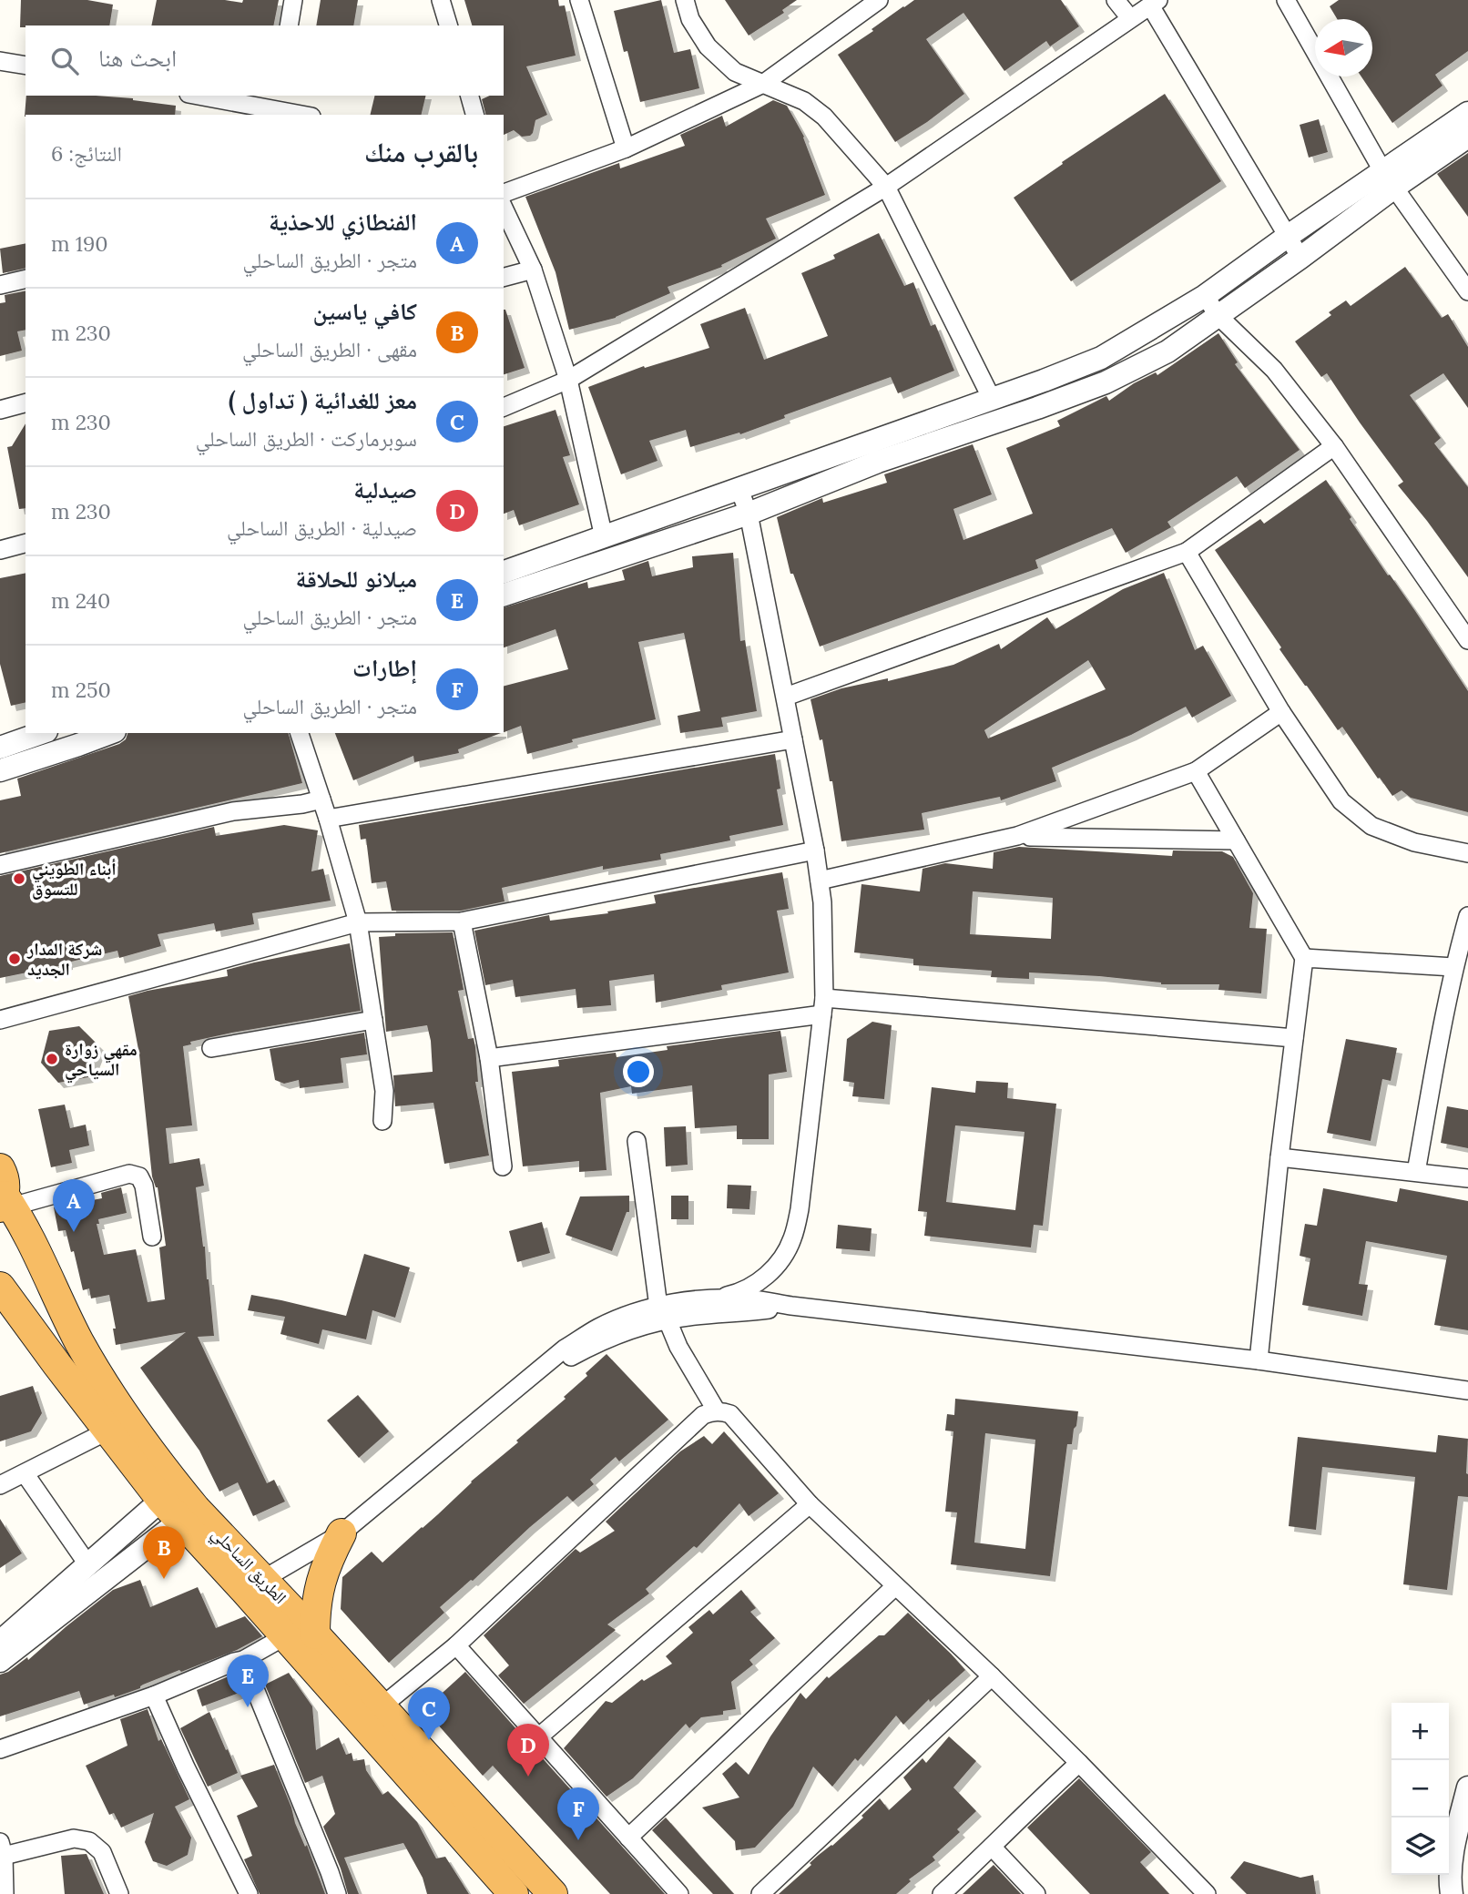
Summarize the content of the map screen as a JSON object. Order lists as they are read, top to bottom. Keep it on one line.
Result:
{"streets":{"highway":["الطريق الساحلي"]},"places":["أبناء الطويني للتسوق","شركة المدار الجديد","مقهي زوارة السياحي"],"north":"left","page":{"search":"ابحث هنا","heading":["بالقرب منك","النتائج: 6"],"list":[{"mark":"A","name":"الفنطازي للاحذية","note":"متجر · الطريق الساحلي","value":"190 m"},{"mark":"B","name":"كافي ياسين","note":"مقهى · الطريق الساحلي","value":"230 m"},{"mark":"C","name":"معز للغدائية ( تداول )","note":"سوبرماركت · الطريق الساحلي","value":"230 m"},{"mark":"D","name":"صيدلية","note":"صيدلية · الطريق الساحلي","value":"230 m"},{"mark":"E","name":"ميلانو للحلاقة","note":"متجر · الطريق الساحلي","value":"240 m"},{"mark":"F","name":"إطارات","note":"متجر · الطريق الساحلي","value":"250 m"}],"pins":["A","B","E","C","D","F"],"map_buttons":["+","−"]}}
